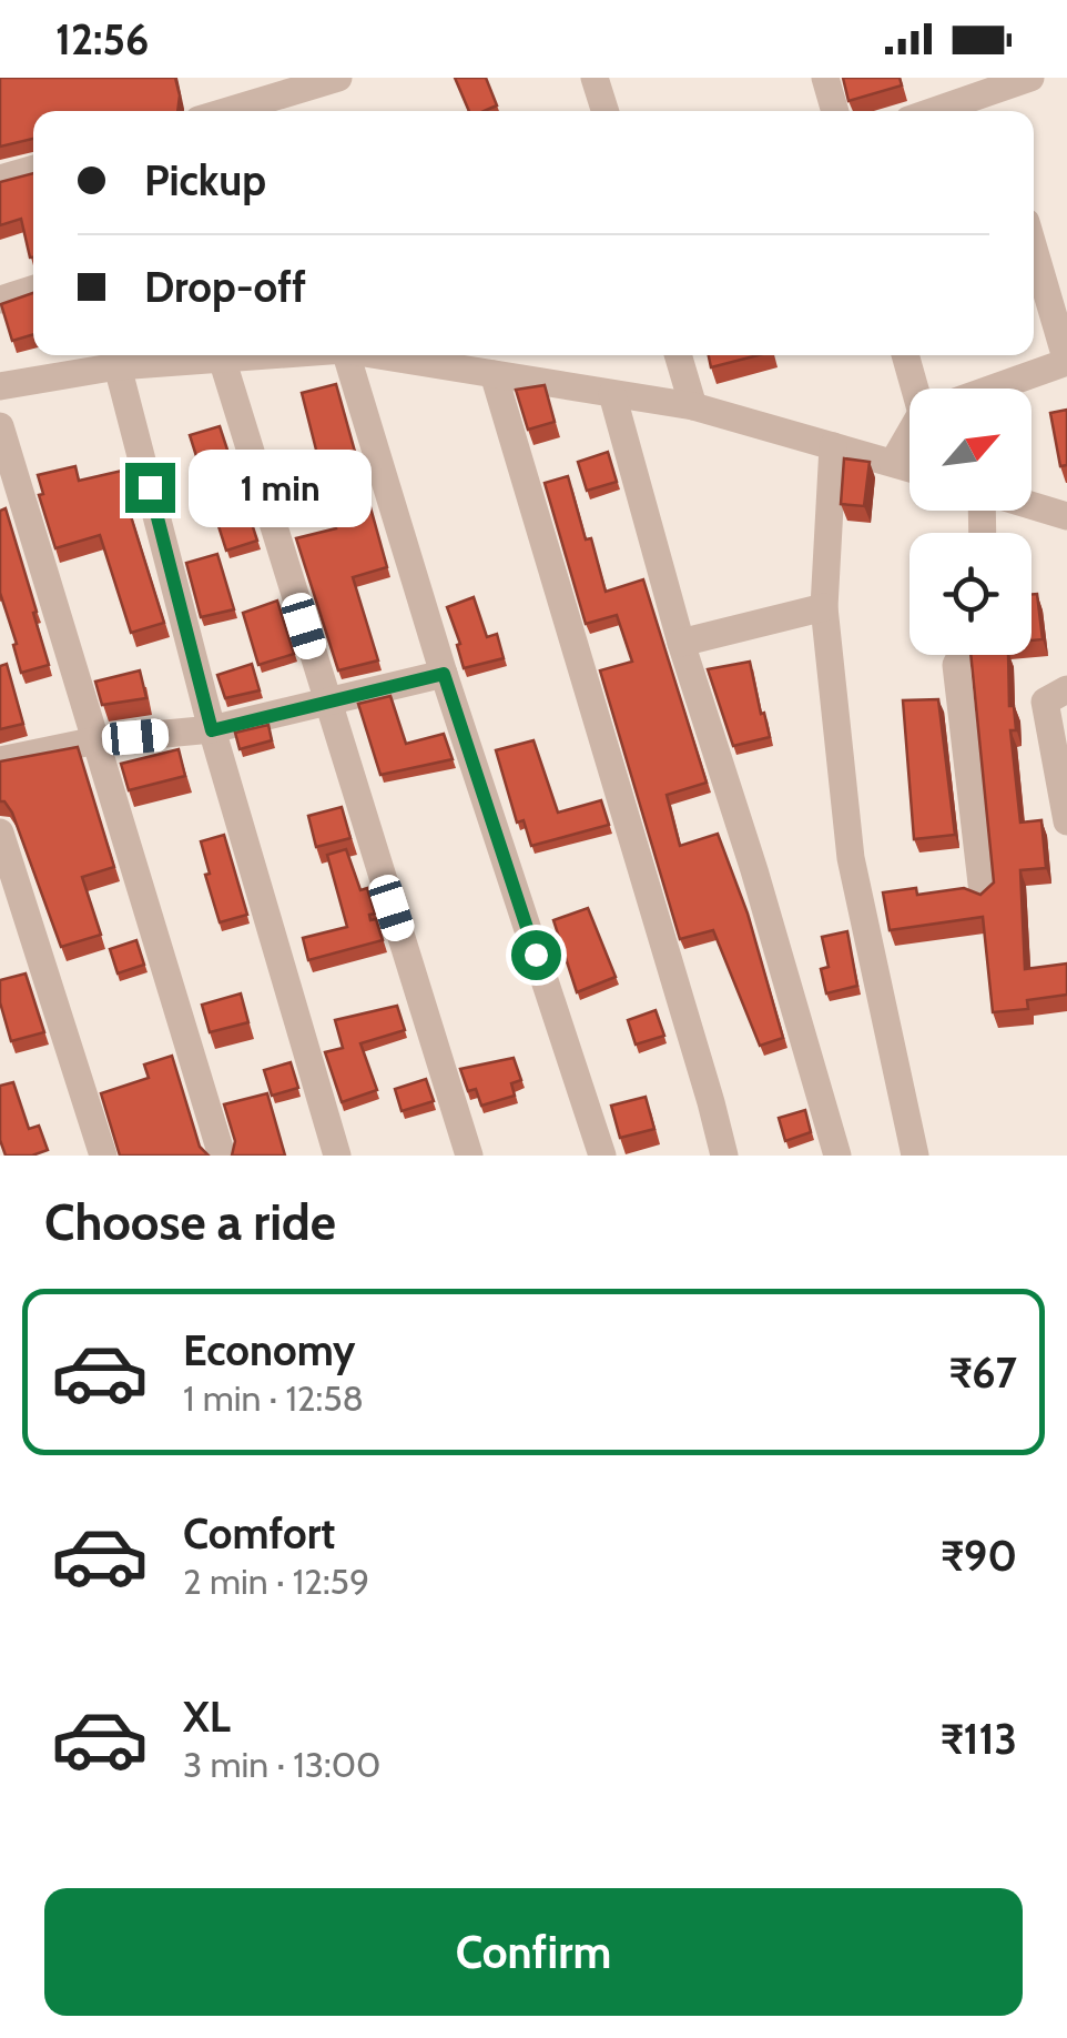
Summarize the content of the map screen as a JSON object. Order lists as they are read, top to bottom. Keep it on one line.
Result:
{"north":"top right","page":{"status":"12:56","banner":["Pickup","Drop-off"],"bubble":"1 min","heading":"Choose a ride","list":[{"name":"Economy","note":"1 min · 12:58","value":"₹67"},{"name":"Comfort","note":"2 min · 12:59","value":"₹90"},{"name":"XL","note":"3 min · 13:00","value":"₹113"}],"buttons":"Confirm"}}
